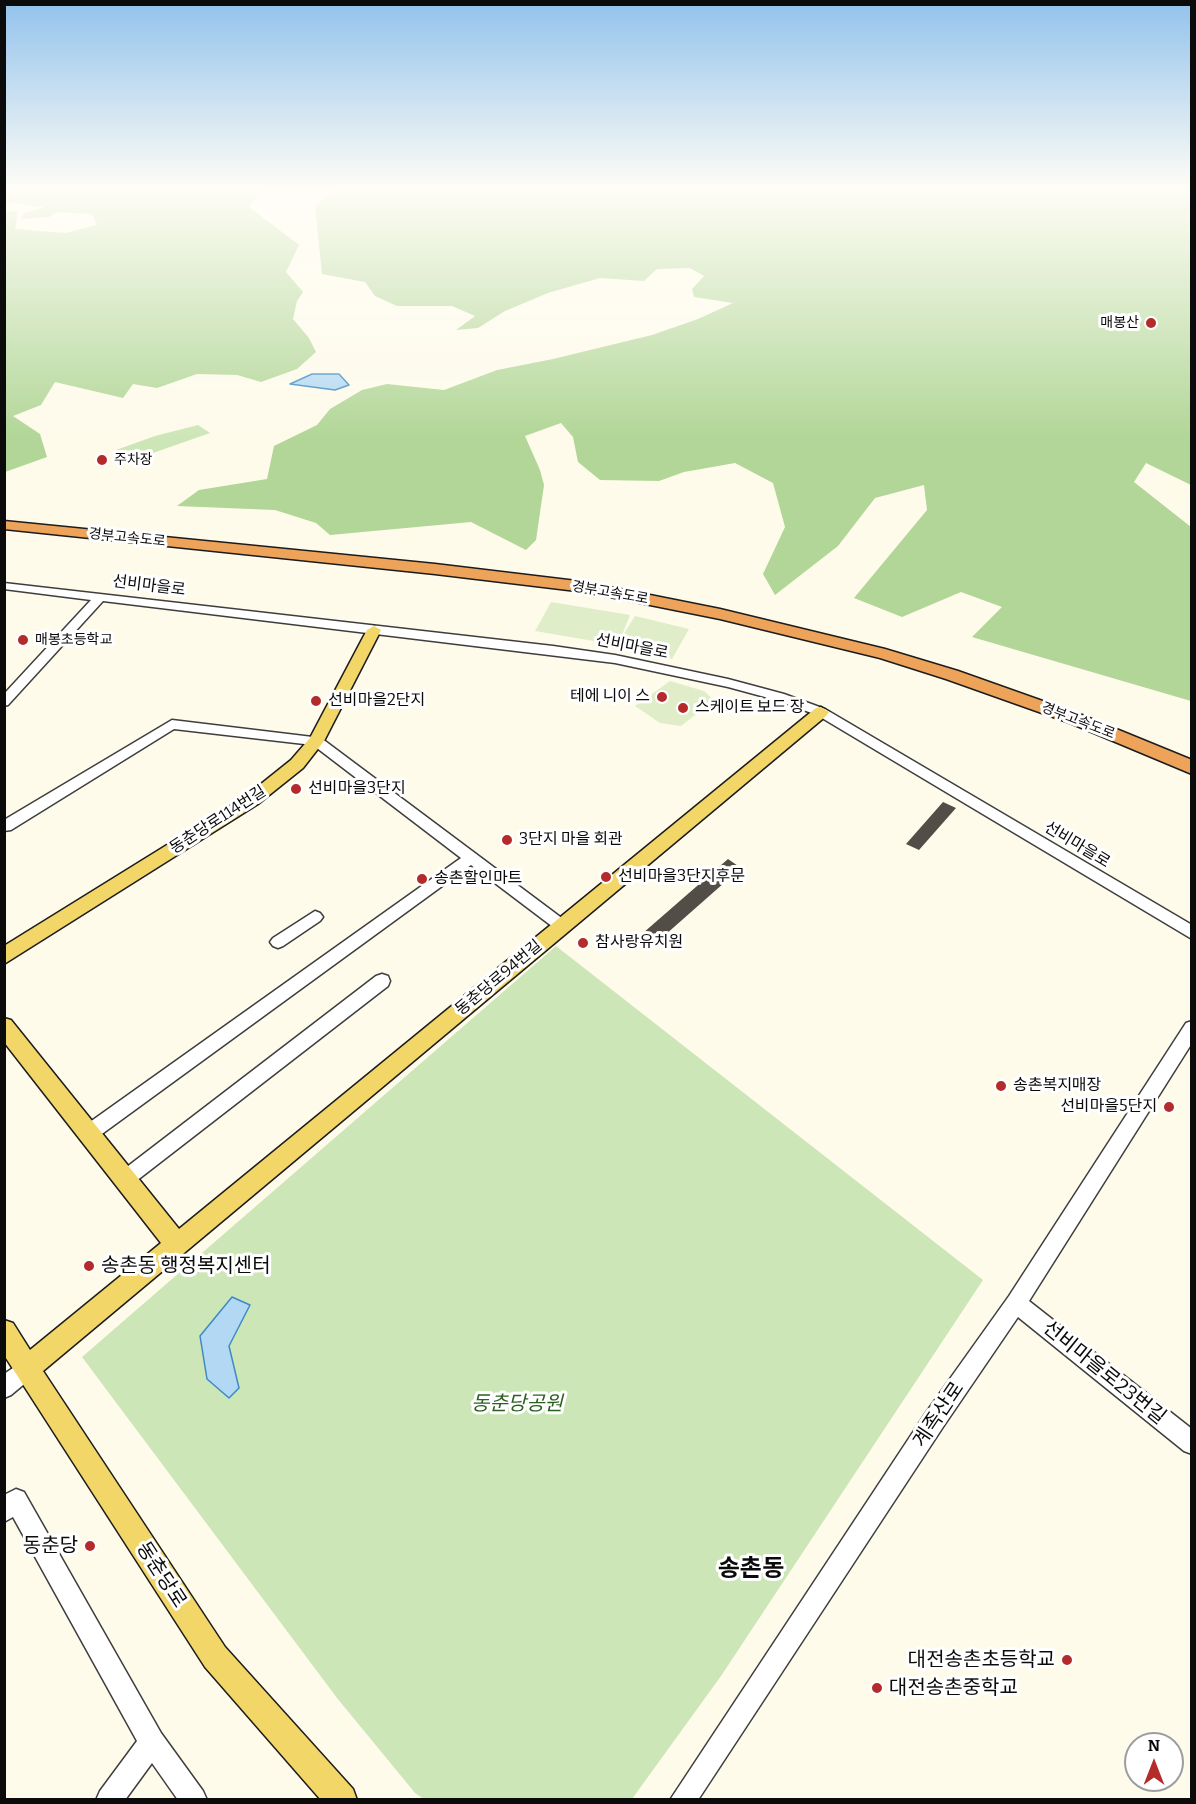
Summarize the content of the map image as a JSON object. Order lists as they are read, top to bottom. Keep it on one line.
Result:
{"streets":{"highway":["경부고속도로"],"main road":["동춘당로114번길","동춘당로94번길","동춘당로"],"street":["선비마을로","선비마을로23번길","계족산로"]},"crossings":[["선비마을로","동춘당로114번길"],["선비마을로","동춘당로94번길"],["동춘당로94번길","동춘당로"],["선비마을로23번길","계족산로"]],"districts":["송촌동"],"parks":["동춘당공원"],"places":["매봉산","주차장","매봉초등학교","테에 니이 스","선비마을2단지","스케이트 보드 장","선비마을3단지","3단지 마을 회관","선비마을3단지후문","송촌할인마트","참사랑유치원","송촌복지매장","선비마을5단지","송촌동 행정복지센터","동춘당","대전송촌초등학교","대전송촌중학교"],"north":"top"}
